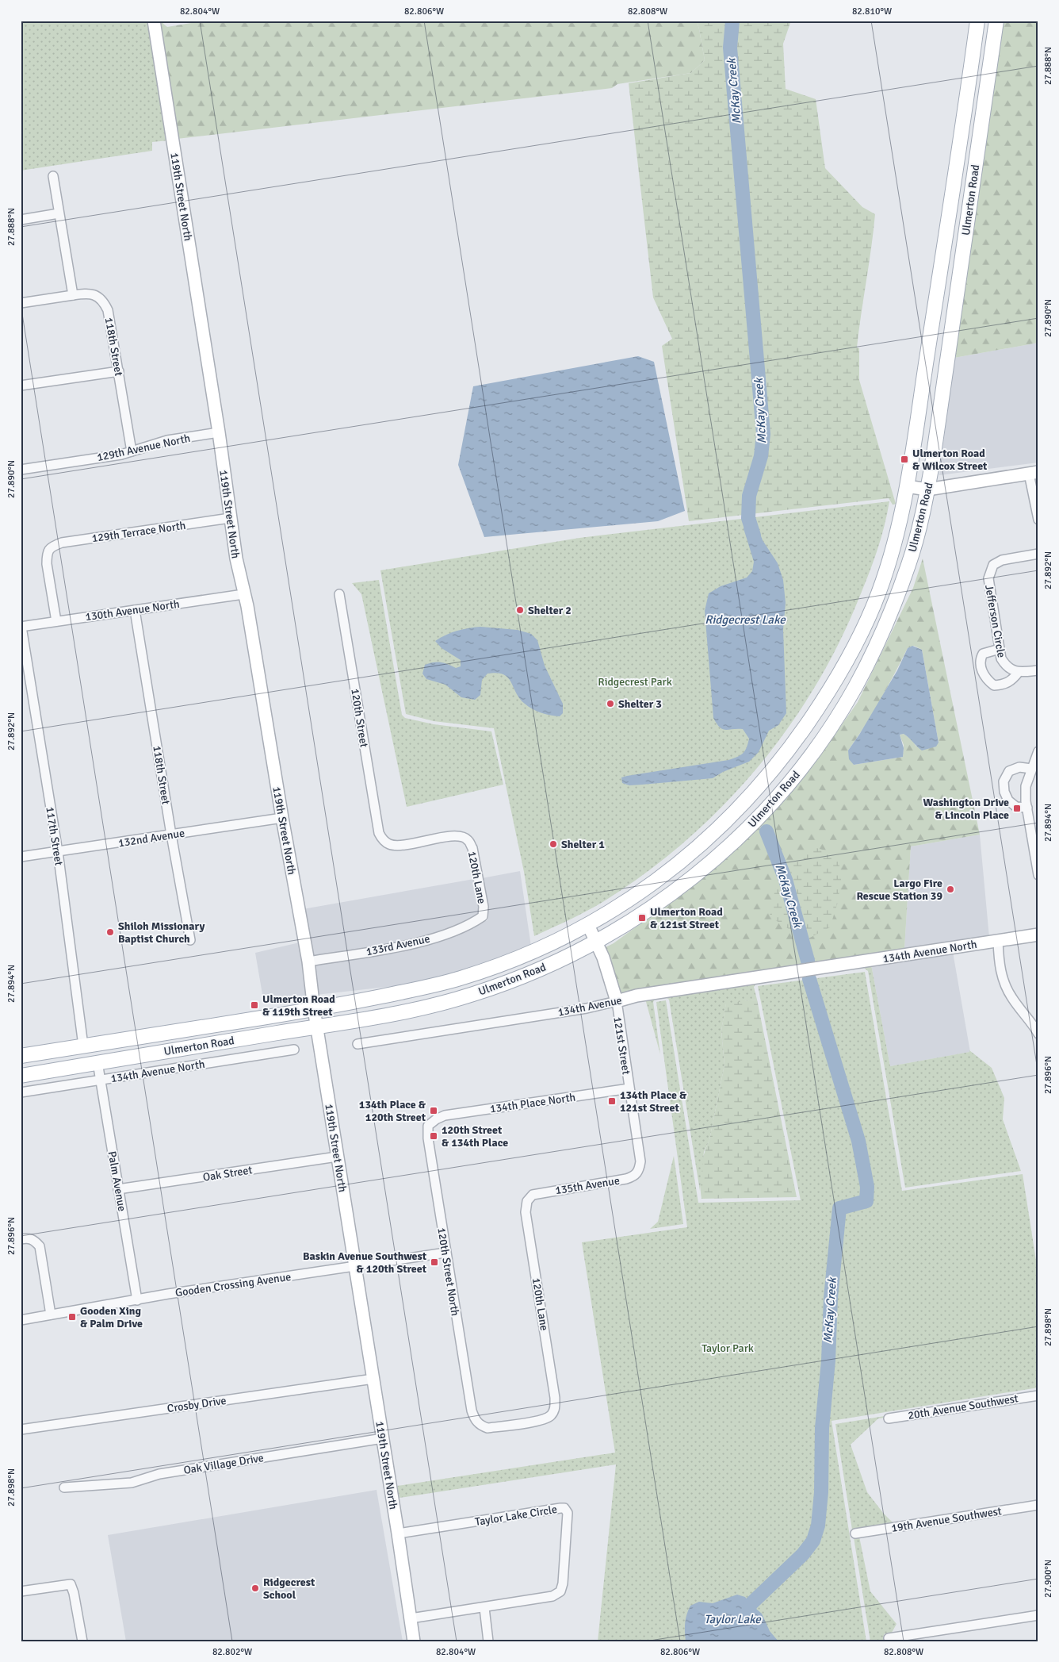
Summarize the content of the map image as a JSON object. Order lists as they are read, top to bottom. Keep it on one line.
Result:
{"streets":{"main road":["Ulmerton Road"],"street":["119th Street North","118th Street","129th Avenue North","129th Terrace North","130th Avenue North","Jefferson Circle","120th Street","117th Street","132nd Avenue","120th Lane","133rd Avenue","134th Avenue North","134th Avenue","121st Street","134th Place North","Oak Street","Palm Avenue","135th Avenue","120th Street North","Gooden Crossing Avenue","Crosby Drive","20th Avenue Southwest","Oak Village Drive","Taylor Lake Circle","19th Avenue Southwest"]},"crossings":[["119th Street North","Ulmerton Road"],["119th Street North","129th Avenue North"],["119th Street North","129th Terrace North"],["119th Street North","130th Avenue North"],["119th Street North","132nd Avenue"],["119th Street North","133rd Avenue"],["119th Street North","Oak Street"],["119th Street North","Gooden Crossing Avenue"],["119th Street North","Crosby Drive"],["119th Street North","Oak Village Drive"],["119th Street North","Taylor Lake Circle"],["Ulmerton Road","117th Street"],["Ulmerton Road","121st Street"],["Ulmerton Road","Palm Avenue"],["118th Street","129th Avenue North"],["118th Street","130th Avenue North"],["118th Street","132nd Avenue"],["129th Terrace North","130th Avenue North"],["130th Avenue North","117th Street"],["120th Street","120th Lane"],["117th Street","132nd Avenue"],["120th Lane","133rd Avenue"],["120th Lane","135th Avenue"],["120th Lane","120th Street North"],["134th Avenue North","134th Avenue"],["134th Avenue North","Palm Avenue"],["134th Avenue","121st Street"],["121st Street","134th Place North"],["121st Street","135th Avenue"],["134th Place North","120th Street North"],["Oak Street","Palm Avenue"],["Palm Avenue","Gooden Crossing Avenue"],["120th Street North","Gooden Crossing Avenue"]],"water":["McKay Creek","Ridgecrest Lake","Taylor Lake"],"parks":["Ridgecrest Park","Taylor Park"],"places":{"transit":["Ulmerton Road & Wilcox Street","Washington Drive & Lincoln Place","Ulmerton Road & 121st Street","Ulmerton Road & 119th Street","134th Place & 121st Street","134th Place & 120th Street","120th Street & 134th Place","Baskin Avenue Southwest & 120th Street","Gooden Xing & Palm Drive"],"other":["Shelter 2","Shelter 3","Shelter 1","Largo Fire Rescue Station 39","Shiloh Missionary Baptist Church","Ridgecrest School"]},"coordinates":["82.804°W","82.806°W","82.808°W","82.810°W","27.888°N","27.890°N","27.892°N","27.894°N","27.896°N","27.898°N","27.900°N","82.802°W"]}
